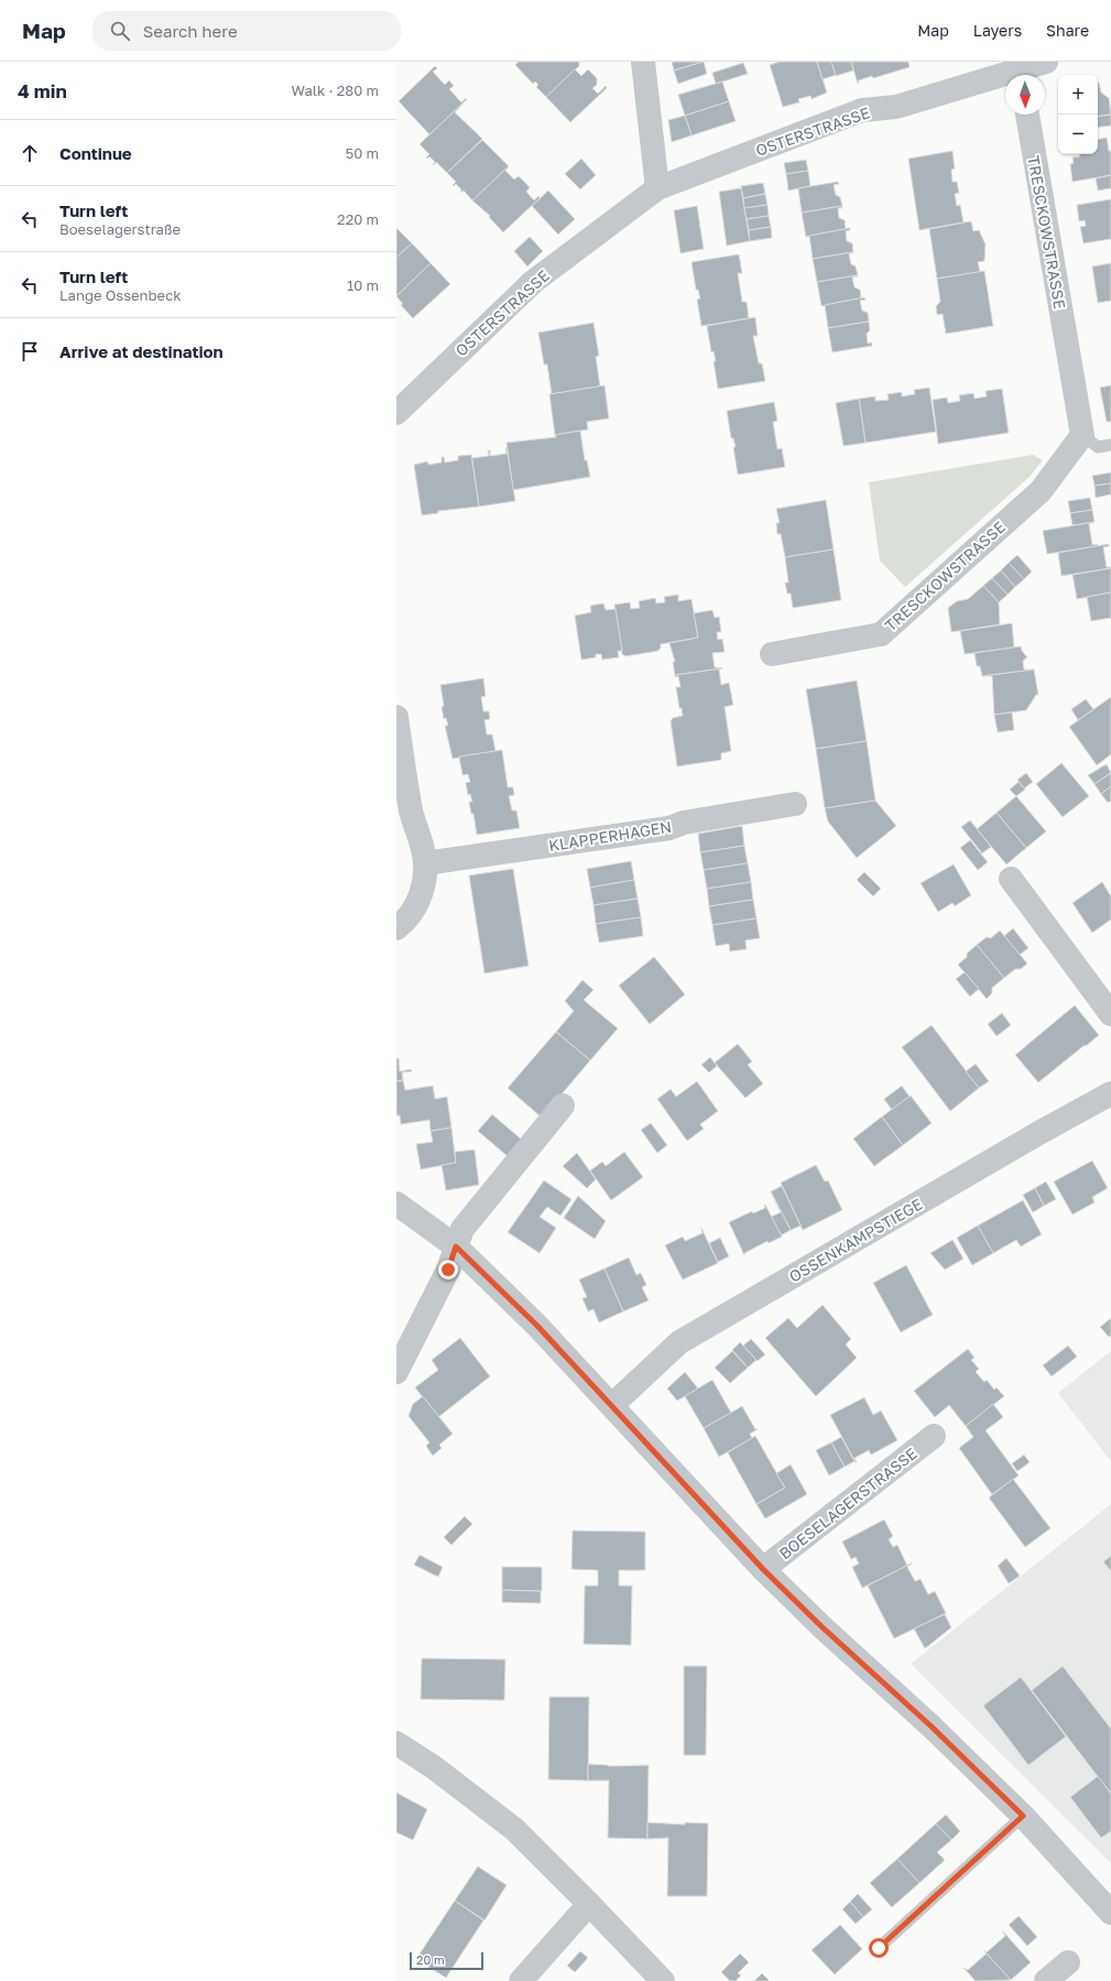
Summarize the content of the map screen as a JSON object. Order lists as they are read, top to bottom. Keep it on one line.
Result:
{"streets":{"street":["OSTERSTRASSE","TRESCKOWSTRASSE","KLAPPERHAGEN","OSSENKAMPSTIEGE","BOESELAGERSTRASSE"]},"crossings":[["OSSENKAMPSTIEGE","BOESELAGERSTRASSE"]],"scale_bar":"20 m","north":"bottom","page":{"header":"Map","search":"Search here","nav":["Map","Layers","Share"],"heading":["4 min","Walk · 280 m"],"map_buttons":["+","−"],"list":[["Continue","50 m"],["Turn left","Boeselagerstraße","220 m"],["Turn left","Lange Ossenbeck","10 m"],"Arrive at destination"],"scale":"20 m"}}
